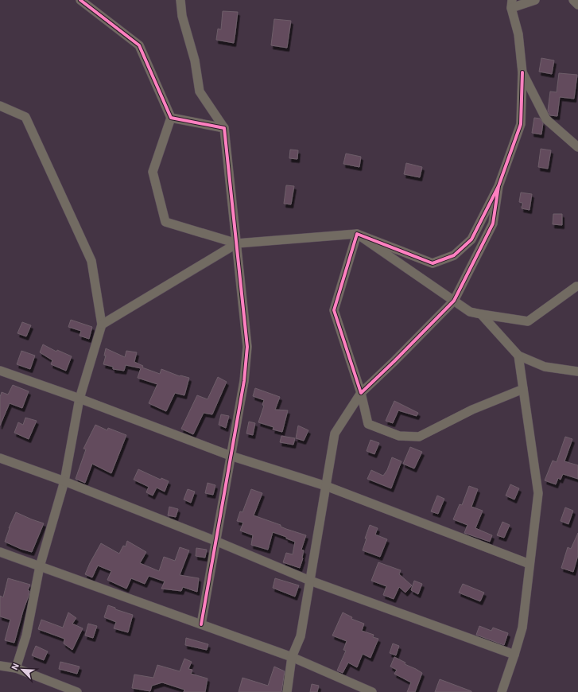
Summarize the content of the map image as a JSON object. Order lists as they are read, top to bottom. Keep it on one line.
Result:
{"north":"top left"}
